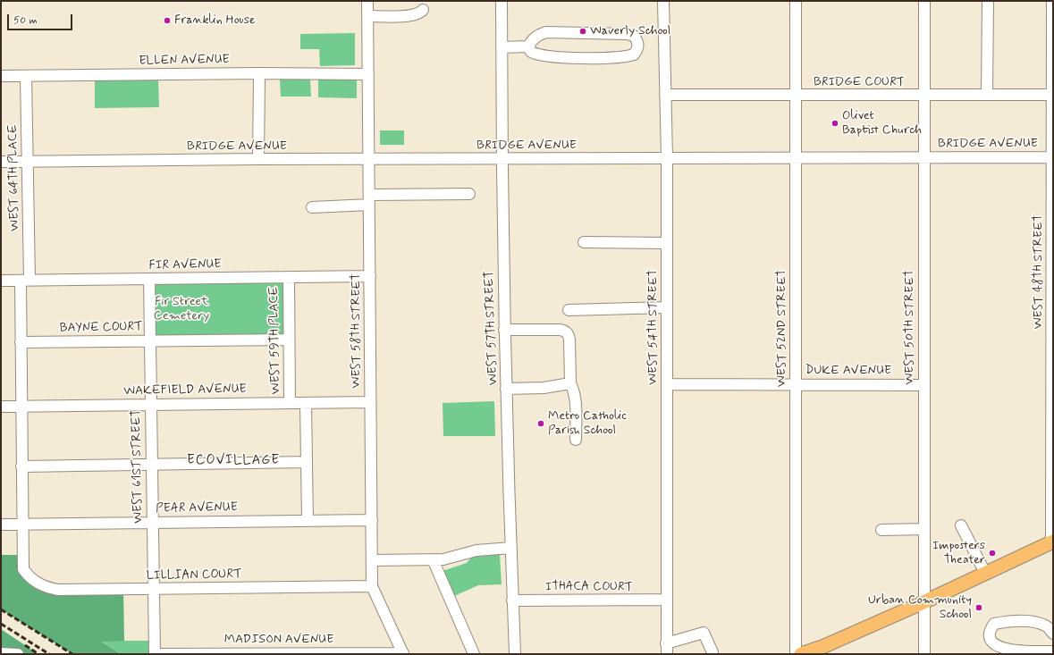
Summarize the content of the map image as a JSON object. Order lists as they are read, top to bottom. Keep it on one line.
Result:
{"streets":{"street":["ELLEN AVENUE","BRIDGE COURT","BRIDGE AVENUE","WEST 64TH PLACE","FIR AVENUE","WEST 48TH STREET","WEST 54TH STREET","WEST 50TH STREET","BAYNE COURT","WEST 57TH STREET","WEST 52ND STREET","WEST 58TH STREET","WEST 59TH PLACE","DUKE AVENUE","WAKEFIELD AVENUE","WEST 61ST STREET","PEAR AVENUE","LILLIAN COURT","ITHACA COURT","MADISON AVENUE"]},"crossings":[["ELLEN AVENUE","WEST 64TH PLACE"],["ELLEN AVENUE","WEST 58TH STREET"],["BRIDGE COURT","WEST 48TH STREET"],["BRIDGE COURT","WEST 54TH STREET"],["BRIDGE COURT","WEST 50TH STREET"],["BRIDGE COURT","WEST 52ND STREET"],["BRIDGE AVENUE","WEST 64TH PLACE"],["BRIDGE AVENUE","WEST 48TH STREET"],["BRIDGE AVENUE","WEST 54TH STREET"],["BRIDGE AVENUE","WEST 50TH STREET"],["BRIDGE AVENUE","WEST 57TH STREET"],["BRIDGE AVENUE","WEST 52ND STREET"],["BRIDGE AVENUE","WEST 58TH STREET"],["WEST 64TH PLACE","FIR AVENUE"],["WEST 64TH PLACE","BAYNE COURT"],["WEST 64TH PLACE","WAKEFIELD AVENUE"],["WEST 64TH PLACE","PEAR AVENUE"],["WEST 64TH PLACE","LILLIAN COURT"],["FIR AVENUE","WEST 58TH STREET"],["FIR AVENUE","WEST 59TH PLACE"],["FIR AVENUE","WEST 61ST STREET"],["WEST 54TH STREET","DUKE AVENUE"],["WEST 54TH STREET","ITHACA COURT"],["WEST 50TH STREET","DUKE AVENUE"],["BAYNE COURT","WEST 59TH PLACE"],["BAYNE COURT","WEST 61ST STREET"],["WEST 57TH STREET","ITHACA COURT"],["WEST 52ND STREET","DUKE AVENUE"],["WEST 58TH STREET","WAKEFIELD AVENUE"],["WEST 58TH STREET","PEAR AVENUE"],["WEST 58TH STREET","LILLIAN COURT"],["WEST 58TH STREET","MADISON AVENUE"],["WEST 59TH PLACE","WAKEFIELD AVENUE"],["WAKEFIELD AVENUE","WEST 61ST STREET"],["WEST 61ST STREET","PEAR AVENUE"],["WEST 61ST STREET","LILLIAN COURT"],["WEST 61ST STREET","MADISON AVENUE"]],"districts":["ECOVILLAGE"],"parks":["Fir Street Cemetery"],"places":["Franklin House","Waverly School","Olivet Baptist Church","Metro Catholic Parish School","Imposters Theater","Urban Community School"],"scale_bar":"50 m"}
